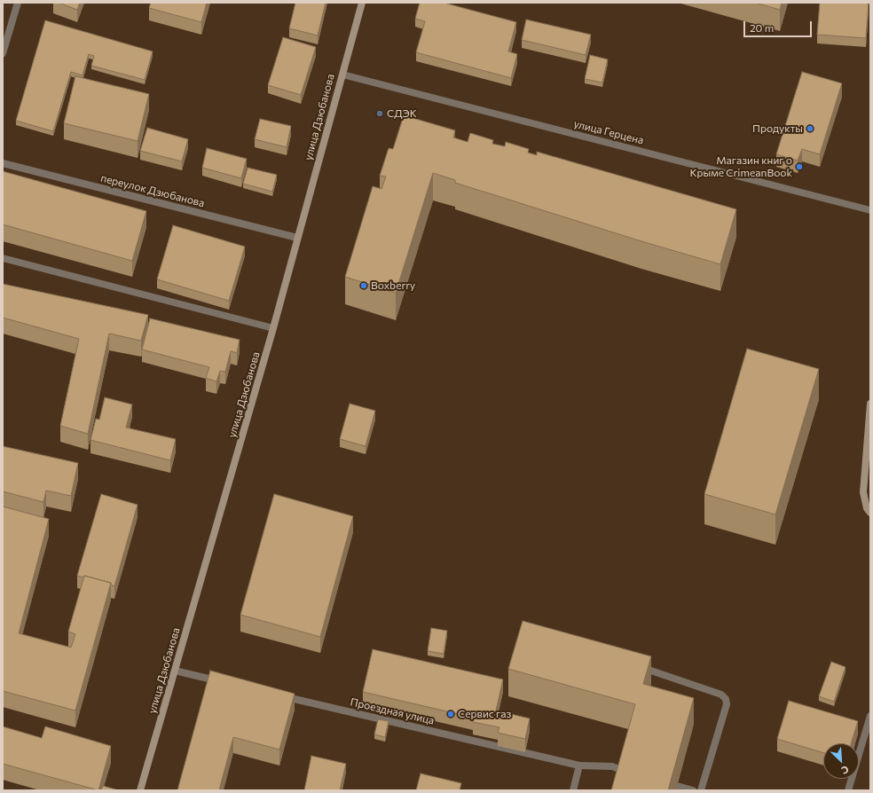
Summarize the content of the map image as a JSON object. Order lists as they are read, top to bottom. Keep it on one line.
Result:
{"streets":{"street":["улица Дзюбанова","улица Герцена","переулок Дзюбанова","Проездная улица"]},"crossings":[["улица Дзюбанова","улица Герцена"],["улица Дзюбанова","переулок Дзюбанова"]],"places":["СДЭК","Продукты","Магазин книг о Крыме CrimeanBook","Boxberry","Сервис газ"],"scale_bar":"20 m","north":"bottom right"}
